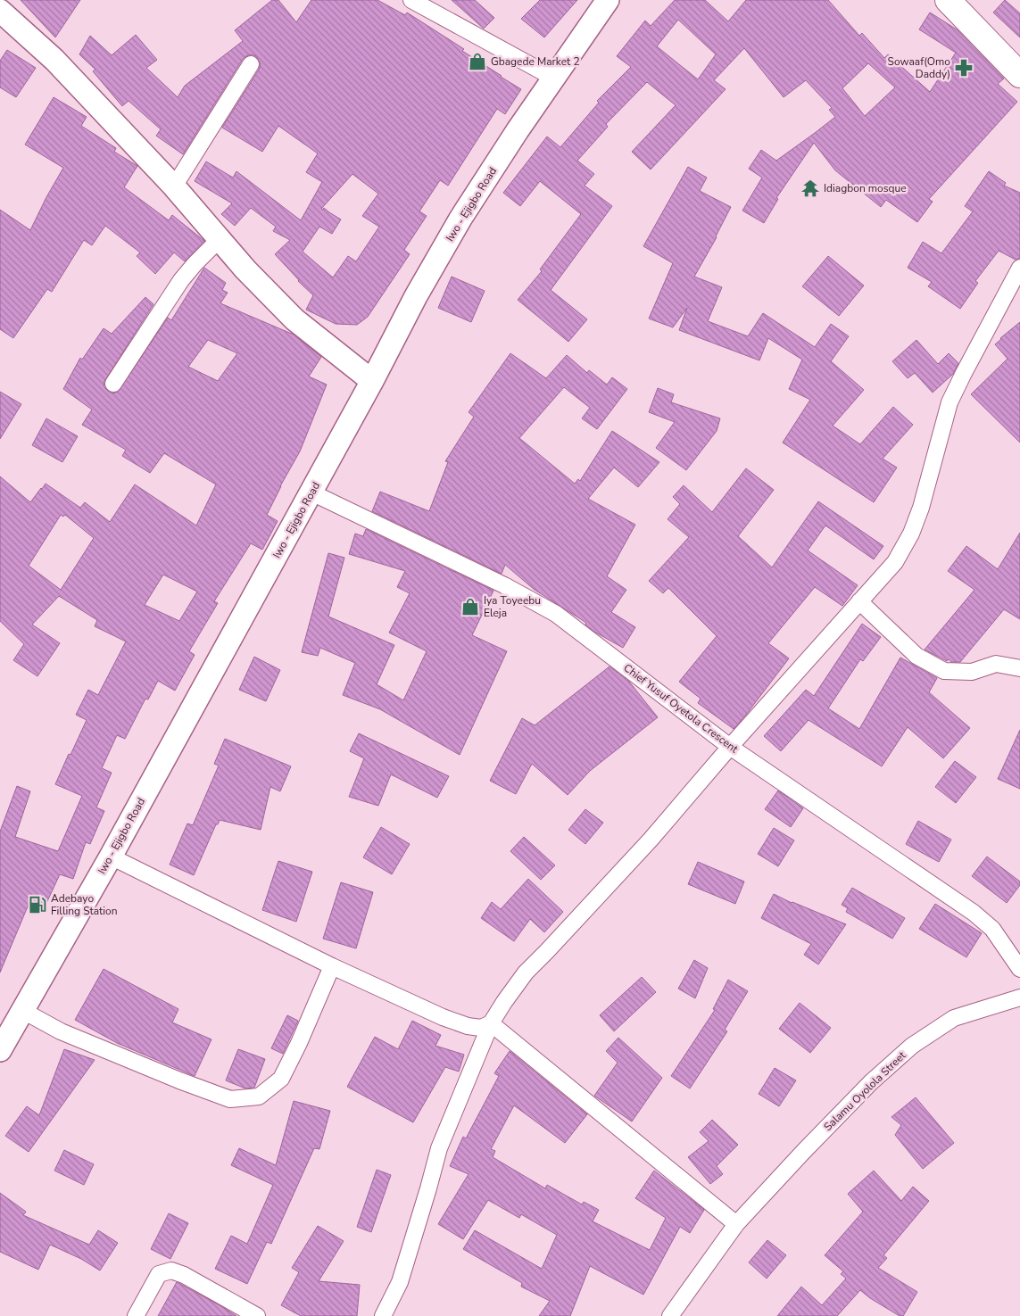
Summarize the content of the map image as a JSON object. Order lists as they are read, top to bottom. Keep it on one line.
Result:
{"streets":{"main road":["Iwo - Ejigbo Road"],"street":["Chief Yusuf Oyetola Crescent","Salamu Oyolola Street"]},"crossings":[["Iwo - Ejigbo Road","Chief Yusuf Oyetola Crescent"]],"places":{"shop":["Gbagede Market 2","Iya Toyeebu Eleja"],"pharmacy":["Sowaaf(Omo Daddy)"],"temple":["Idiagbon mosque"],"fuel station":["Adebayo Filling Station"]}}
